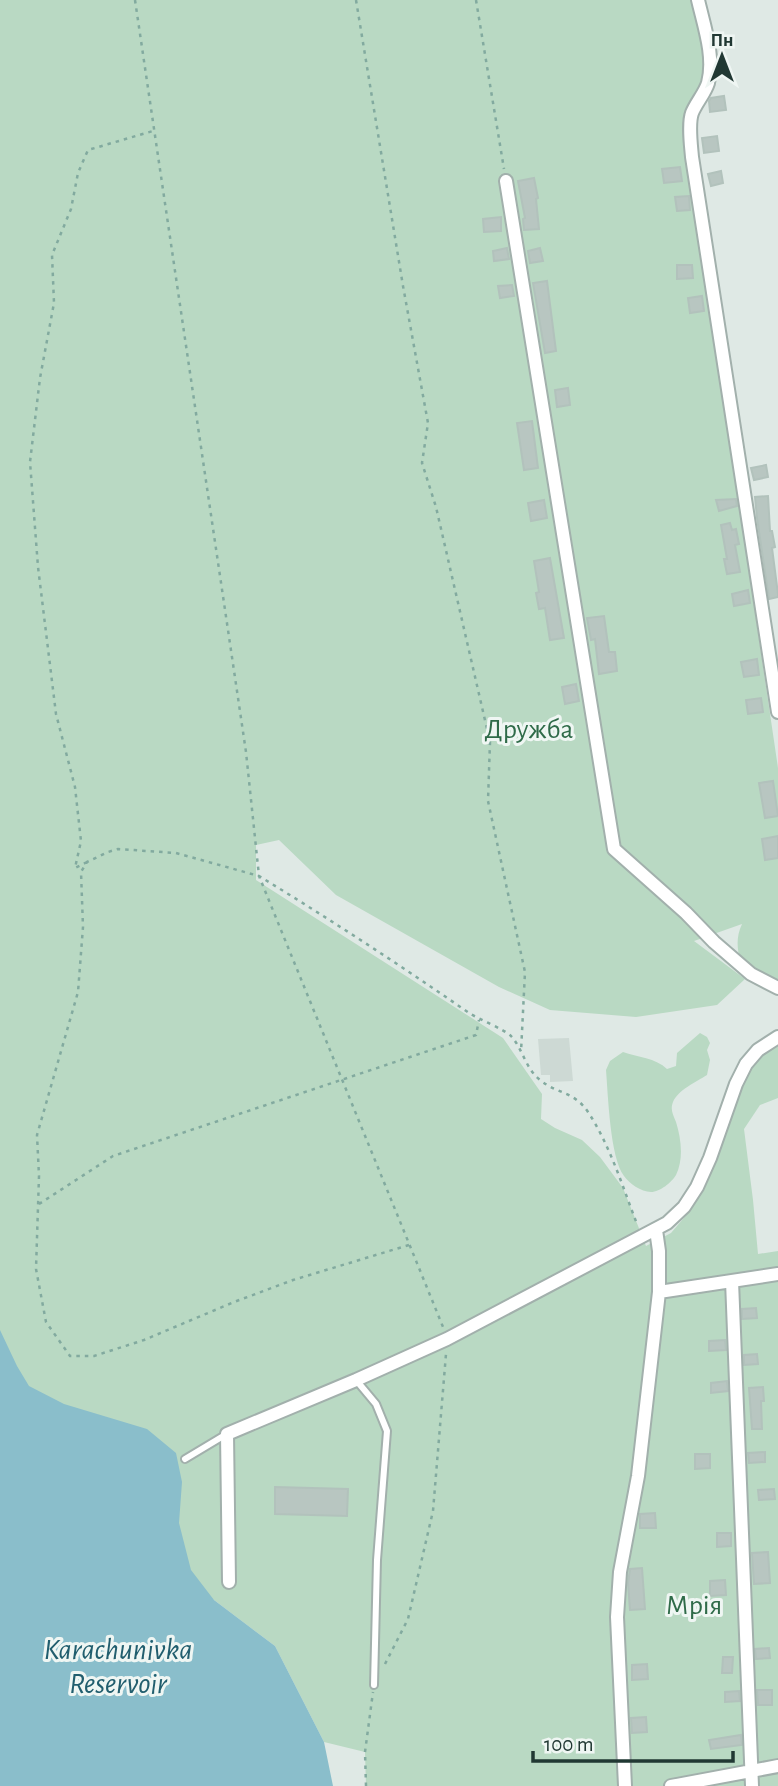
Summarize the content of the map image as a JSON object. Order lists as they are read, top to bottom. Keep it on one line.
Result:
{"water":["Karachunivka Reservoir"],"parks":["Дружба","Мрія"],"scale_bar":"100 m","north":"top"}
